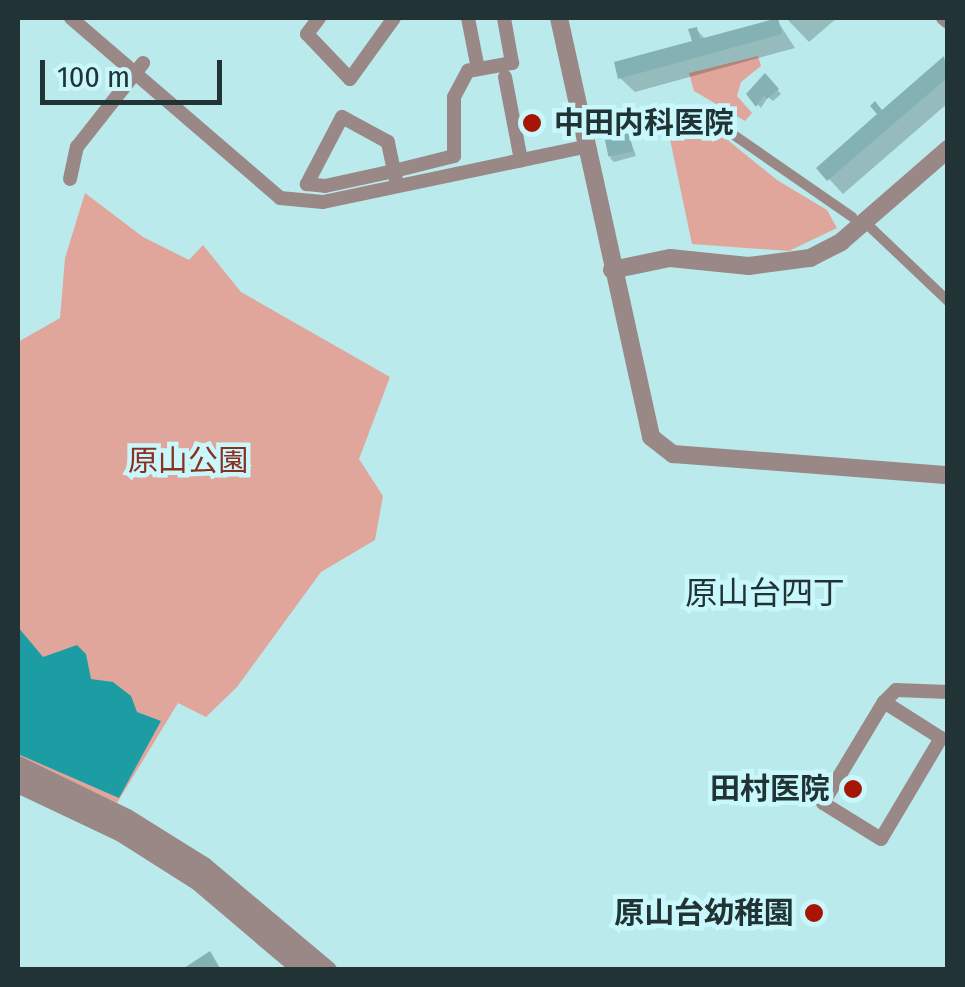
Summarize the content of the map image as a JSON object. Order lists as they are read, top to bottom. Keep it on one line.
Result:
{"districts":["原山台四丁"],"parks":["原山公園"],"places":["中田内科医院","田村医院","原山台幼稚園"],"scale_bar":"100 m"}
